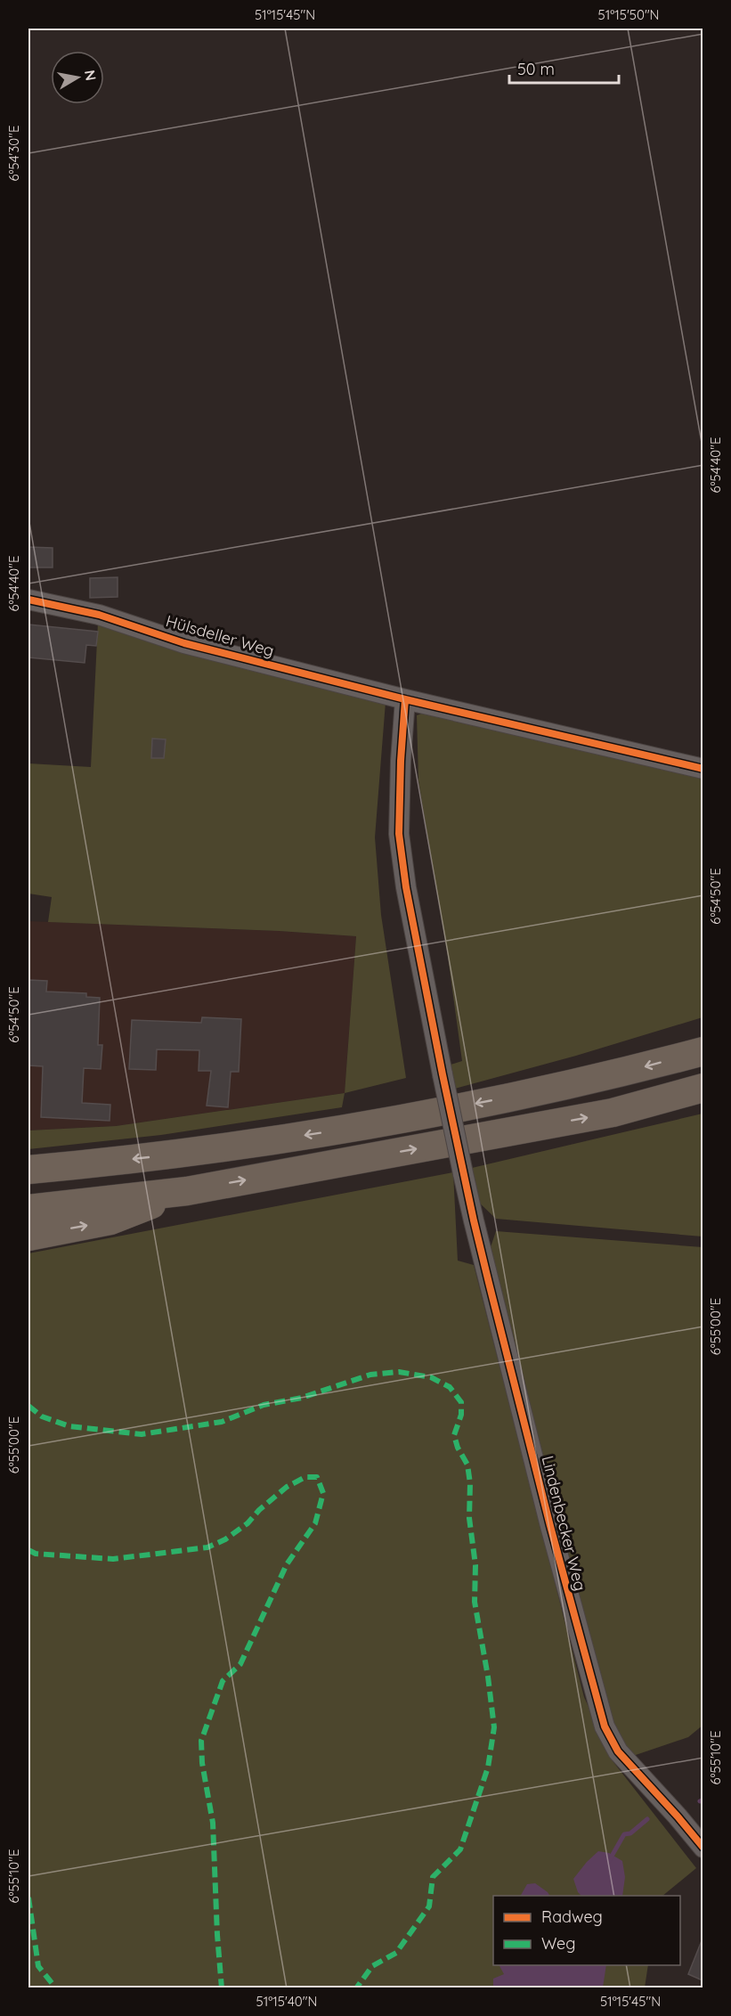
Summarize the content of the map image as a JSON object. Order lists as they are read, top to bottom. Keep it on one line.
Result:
{"streets":{"street":["Hülsdeller Weg","Lindenbecker Weg"]},"crossings":[["Hülsdeller Weg","Lindenbecker Weg"]],"legend":["Radweg","Weg"],"scale_bar":"50 m","north":"right","coordinates":["51°15'45\"N","51°15'50\"N","6°54'30\"E","6°54'40\"E","6°54'50\"E","6°55'00\"E","6°55'10\"E","51°15'40\"N"]}
